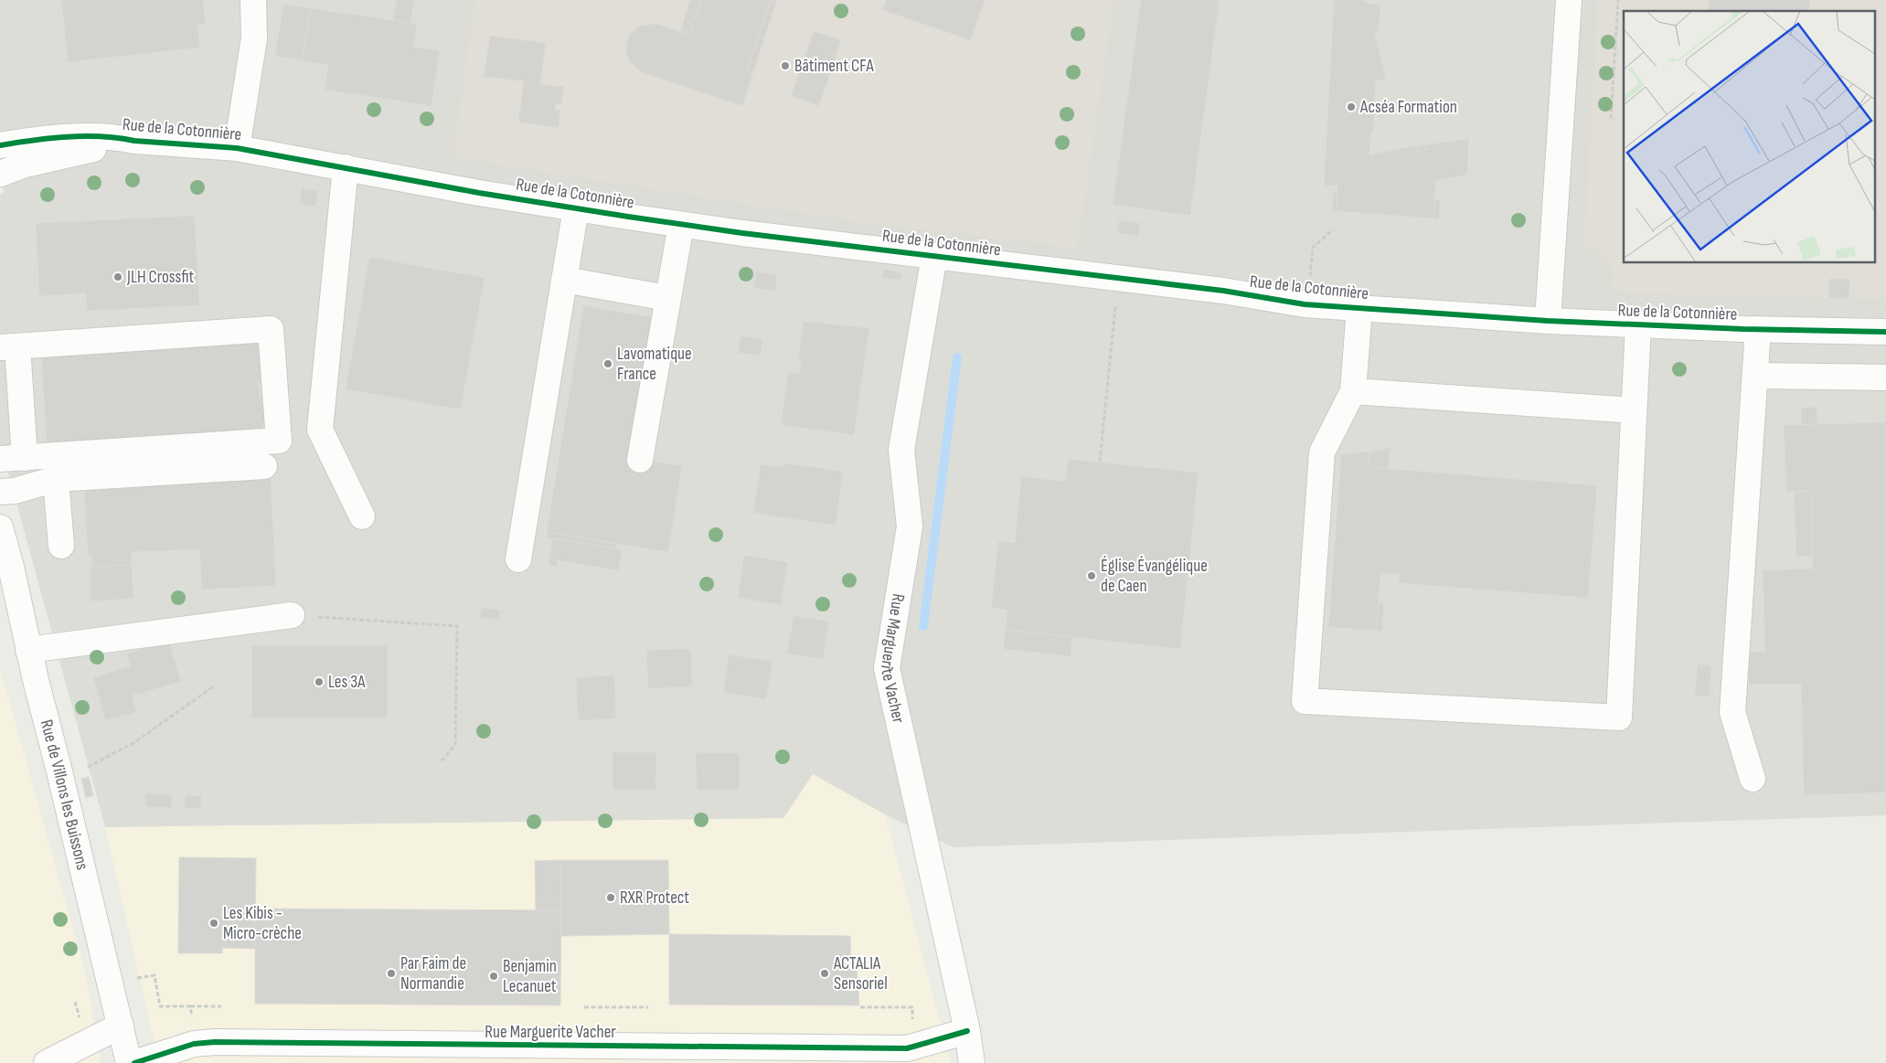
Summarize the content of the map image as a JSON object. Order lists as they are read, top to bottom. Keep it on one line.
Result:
{"streets":{"street":["Rue de la Cotonnière","Rue Marguerite Vacher","Rue de Villons les Buissons"]},"crossings":[["Rue de la Cotonnière","Rue Marguerite Vacher"]],"places":["Bâtiment CFA","Acséa Formation","JLH Crossfit","Lavomatique France","Église Évangélique de Caen","Les 3A","RXR Protect","Les Kibis - Micro-crèche","Par Faim de Normandie","ACTALIA Sensoriel","Benjamin Lecanuet"]}
